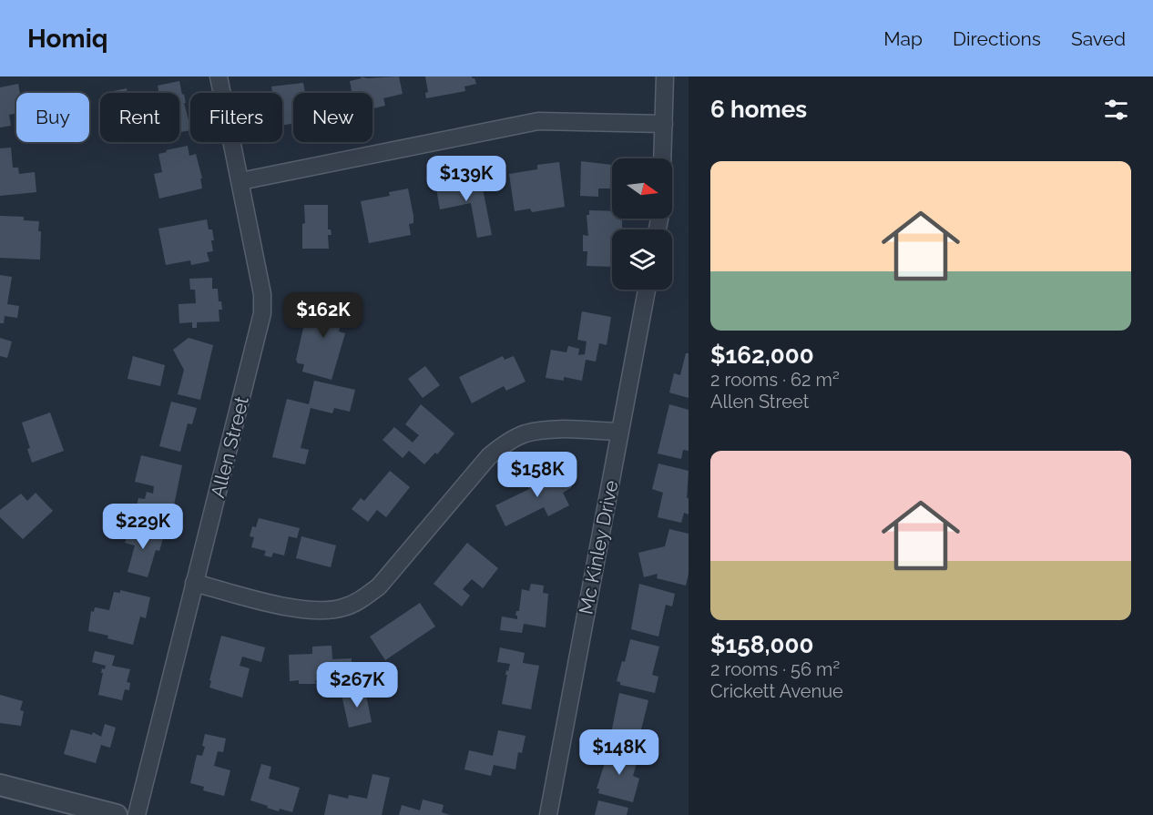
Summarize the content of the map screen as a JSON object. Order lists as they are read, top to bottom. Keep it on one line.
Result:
{"streets":{"street":["Allen Street","Mc Kinley Drive"]},"north":"right","page":{"header":"Homiq","nav":["Map","Directions","Saved"],"heading":"6 homes","chip":["Buy","Rent","Filters","New"],"list":[{"name":"$162,000","note":"2 rooms · 62 m² · Allen Street"},{"name":"$158,000","note":"2 rooms · 56 m² · Crickett Avenue"}],"price":["$139K","$162K","$158K","$229K","$267K","$148K"]}}
